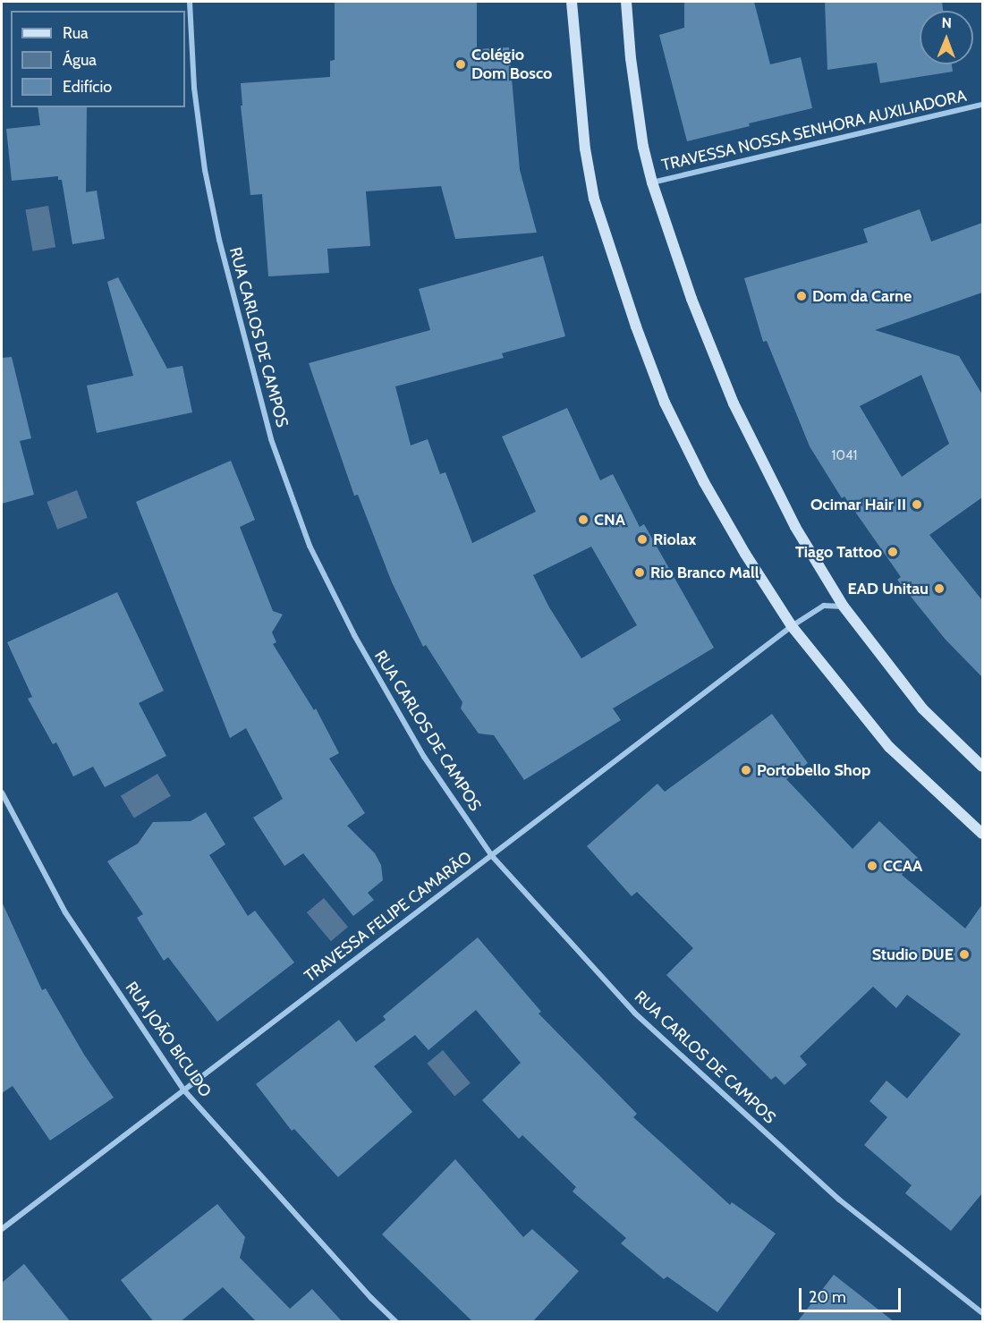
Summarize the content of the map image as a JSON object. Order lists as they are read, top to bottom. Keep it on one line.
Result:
{"streets":{"street":["TRAVESSA NOSSA SENHORA AUXILIADORA","RUA CARLOS DE CAMPOS","TRAVESSA FELIPE CAMARÃO","RUA JOÃO BICUDO"]},"crossings":[["RUA CARLOS DE CAMPOS","TRAVESSA FELIPE CAMARÃO"],["TRAVESSA FELIPE CAMARÃO","RUA JOÃO BICUDO"]],"places":["Colégio Dom Bosco","Dom da Carne","Ocimar Hair II","CNA","Riolax","Tiago Tattoo","Rio Branco Mall","EAD Unitau","Portobello Shop","CCAA","Studio DUE"],"house_numbers":["1041"],"legend":["Rua","Água","Edifício"],"scale_bar":"20 m","north":"top"}
